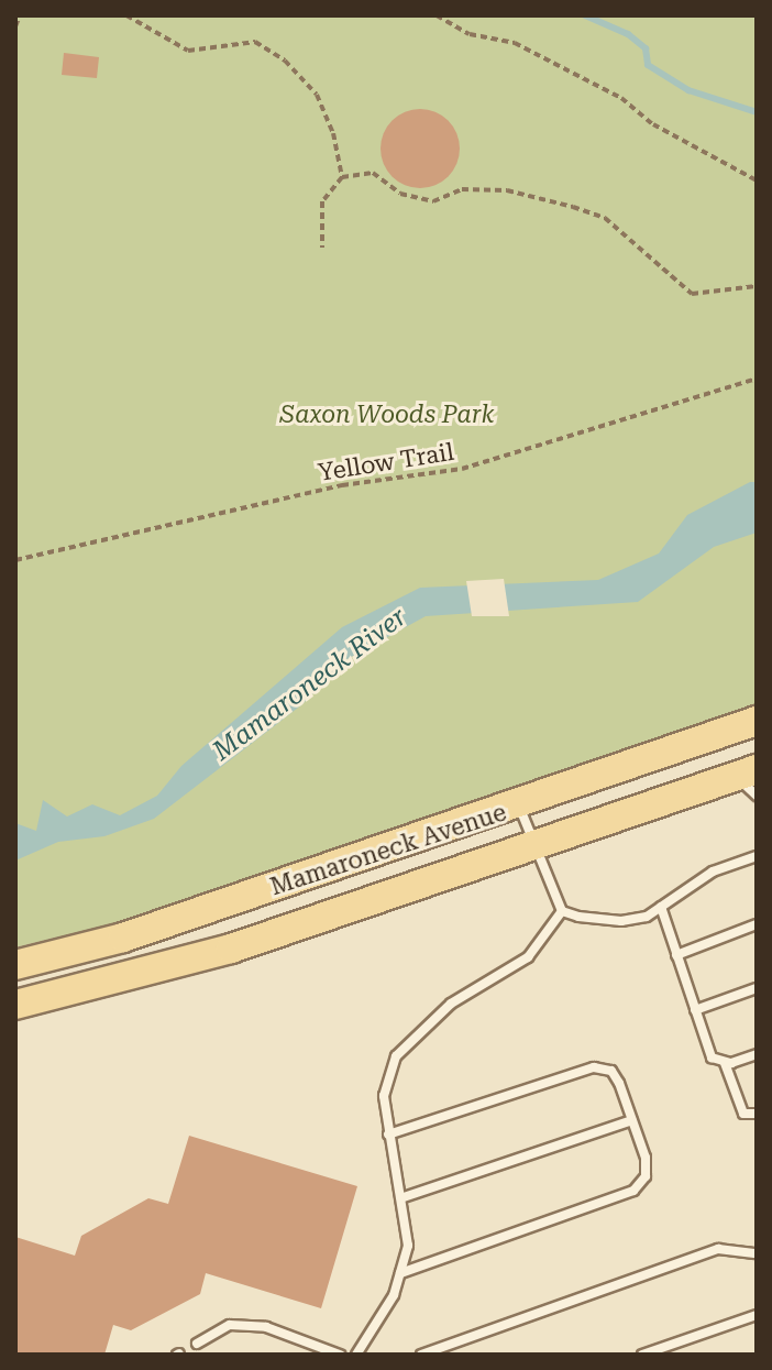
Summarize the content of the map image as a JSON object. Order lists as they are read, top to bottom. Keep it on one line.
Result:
{"streets":{"main road":["Mamaroneck Avenue"],"path":["Yellow Trail"]},"water":["Mamaroneck River"],"parks":["Saxon Woods Park"]}
